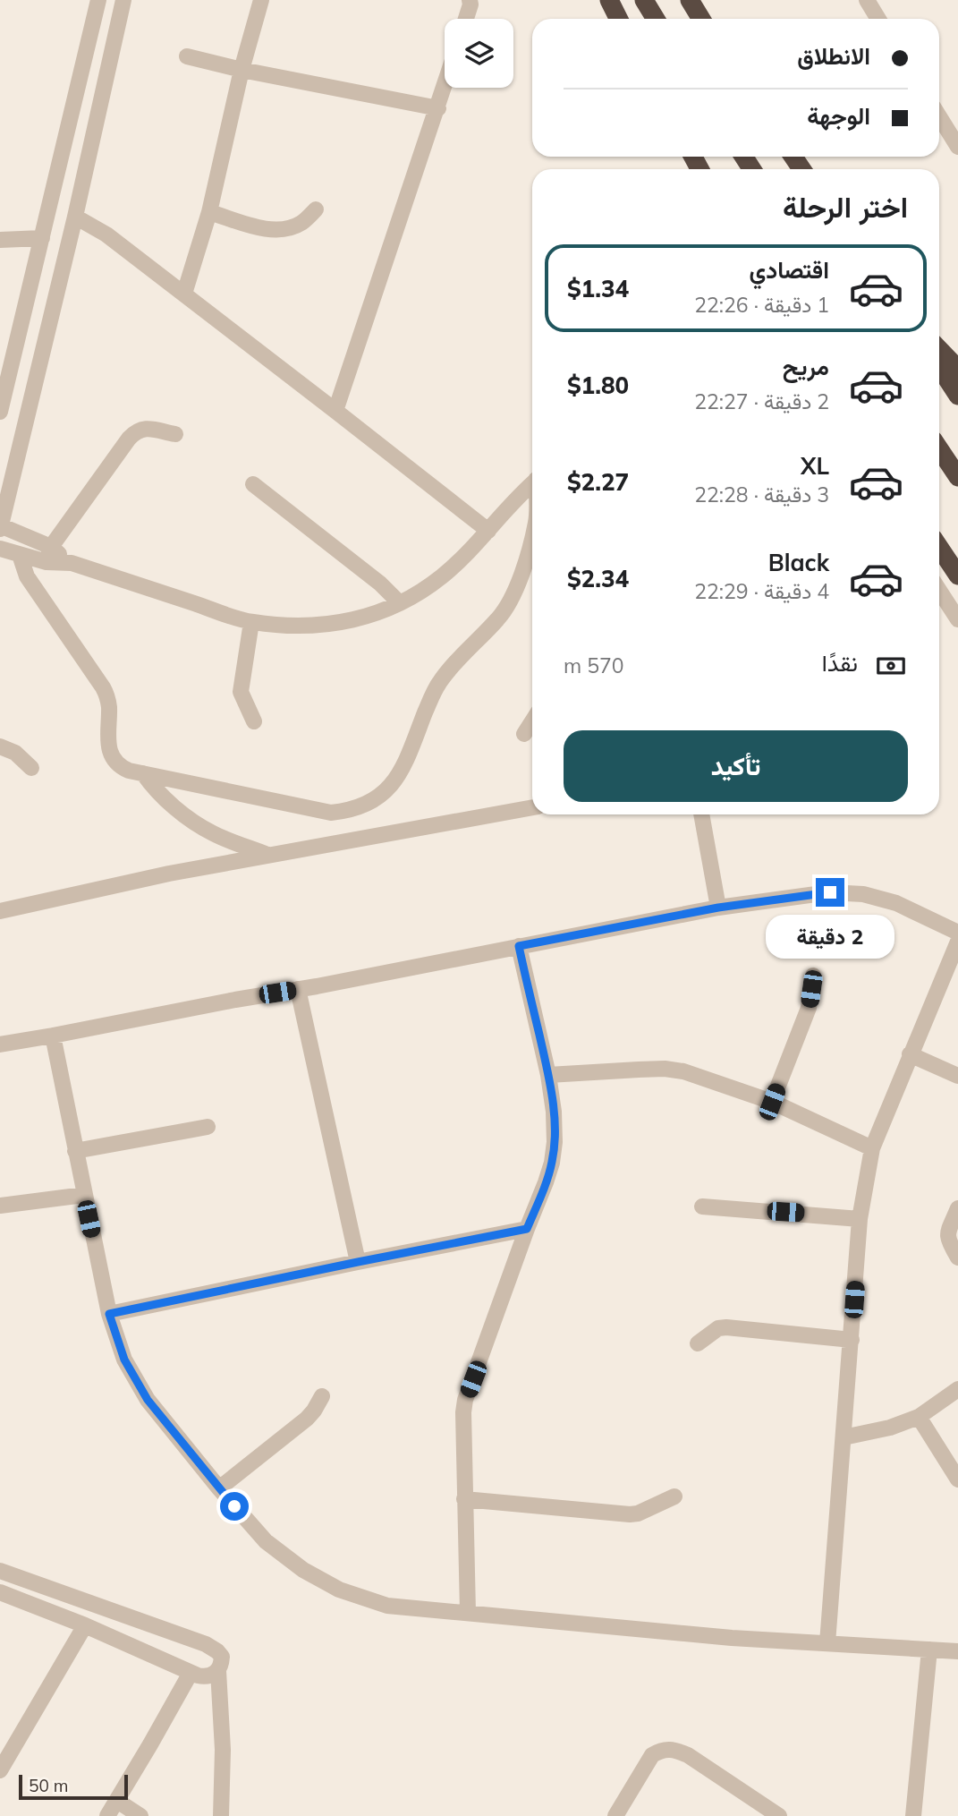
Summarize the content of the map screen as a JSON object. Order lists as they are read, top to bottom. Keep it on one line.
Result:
{"scale_bar":"50 m","page":{"banner":["الانطلاق","الوجهة"],"heading":"اختر الرحلة","list":[{"name":"اقتصادي","note":"1 دقيقة · 22:26","value":"$1.34"},{"name":"مريح","note":"2 دقيقة · 22:27","value":"$1.80"},{"name":"XL","note":"3 دقيقة · 22:28","value":"$2.27"},{"name":"Black","note":"4 دقيقة · 22:29","value":"$2.34"}],"pay":["نقدًا","570 m"],"buttons":"تأكيد","bubble":"2 دقيقة","scale":"50 m"}}
